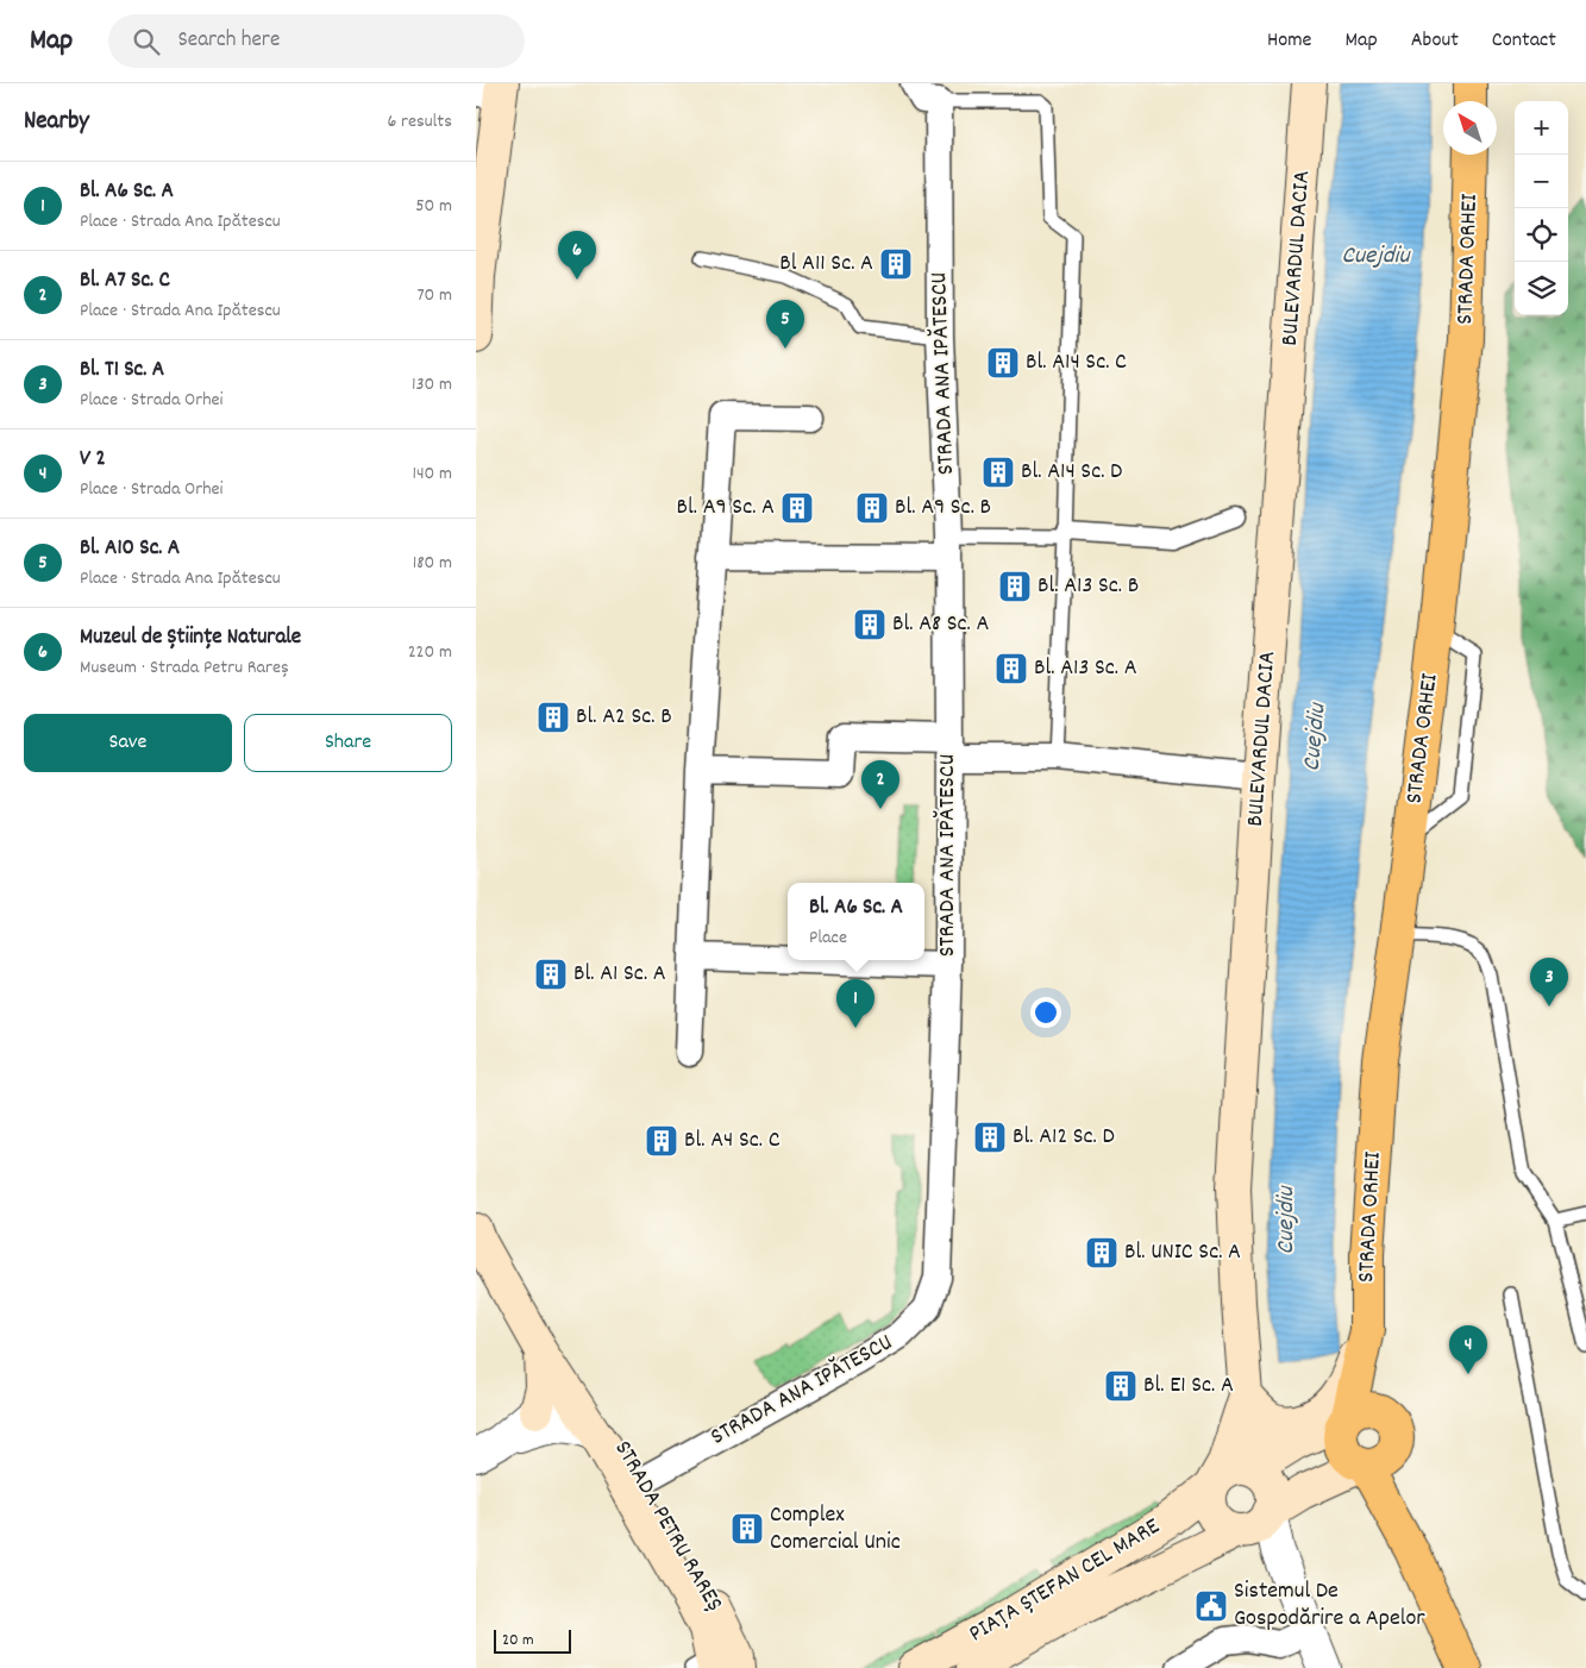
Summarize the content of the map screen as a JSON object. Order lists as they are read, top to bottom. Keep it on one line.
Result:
{"streets":{"main road":["BULEVARDUL DACIA","STRADA ORHEI","STRADA PETRU RAREȘ","PIAȚA ȘTEFAN CEL MARE"],"street":["STRADA ANA IPĂTESCU"]},"crossings":[["BULEVARDUL DACIA","PIAȚA ȘTEFAN CEL MARE"],["STRADA ANA IPĂTESCU","STRADA PETRU RAREȘ"]],"water":["Cuejdiu"],"places":{"building":["Bl A11 Sc. A","Bl. A14 Sc. C","Bl. A14 Sc. D","Bl. A9 Sc. A","Bl. A9 Sc. B","Bl. A13 Sc. B","Bl. A8 Sc. A","Bl. A13 Sc. A","Bl. A2 Sc. B","Bl. A1 Sc. A","Bl. A12 Sc. D","Bl. A4 Sc. C","Bl. UNIC Sc. A","Bl. E1 Sc. A","Complex Comercial Unic"],"public building":["Sistemul De Gospodărire a Apelor"]},"scale_bar":"20 m","north":"top left","page":{"header":"Map","search":"Search here","nav":["Home","Map","About","Contact"],"heading":["Nearby","6 results"],"map_buttons":["+","−"],"list":[{"mark":"1","name":"Bl. A6 Sc. A","note":"Place · Strada Ana Ipătescu","value":"50 m"},{"mark":"2","name":"Bl. A7 Sc. C","note":"Place · Strada Ana Ipătescu","value":"70 m"},{"mark":"3","name":"Bl. T1 Sc. A","note":"Place · Strada Orhei","value":"130 m"},{"mark":"4","name":"V 2","note":"Place · Strada Orhei","value":"140 m"},{"mark":"5","name":"Bl. A10 Sc. A","note":"Place · Strada Ana Ipătescu","value":"180 m"},{"mark":"6","name":"Muzeul de Științe Naturale","note":"Museum · Strada Petru Rareș","value":"220 m"}],"pins":["6","5","2","3","1","4"],"buttons":["Save","Share"],"popup":["Bl. A6 Sc. A","Place"],"scale":"20 m"}}
